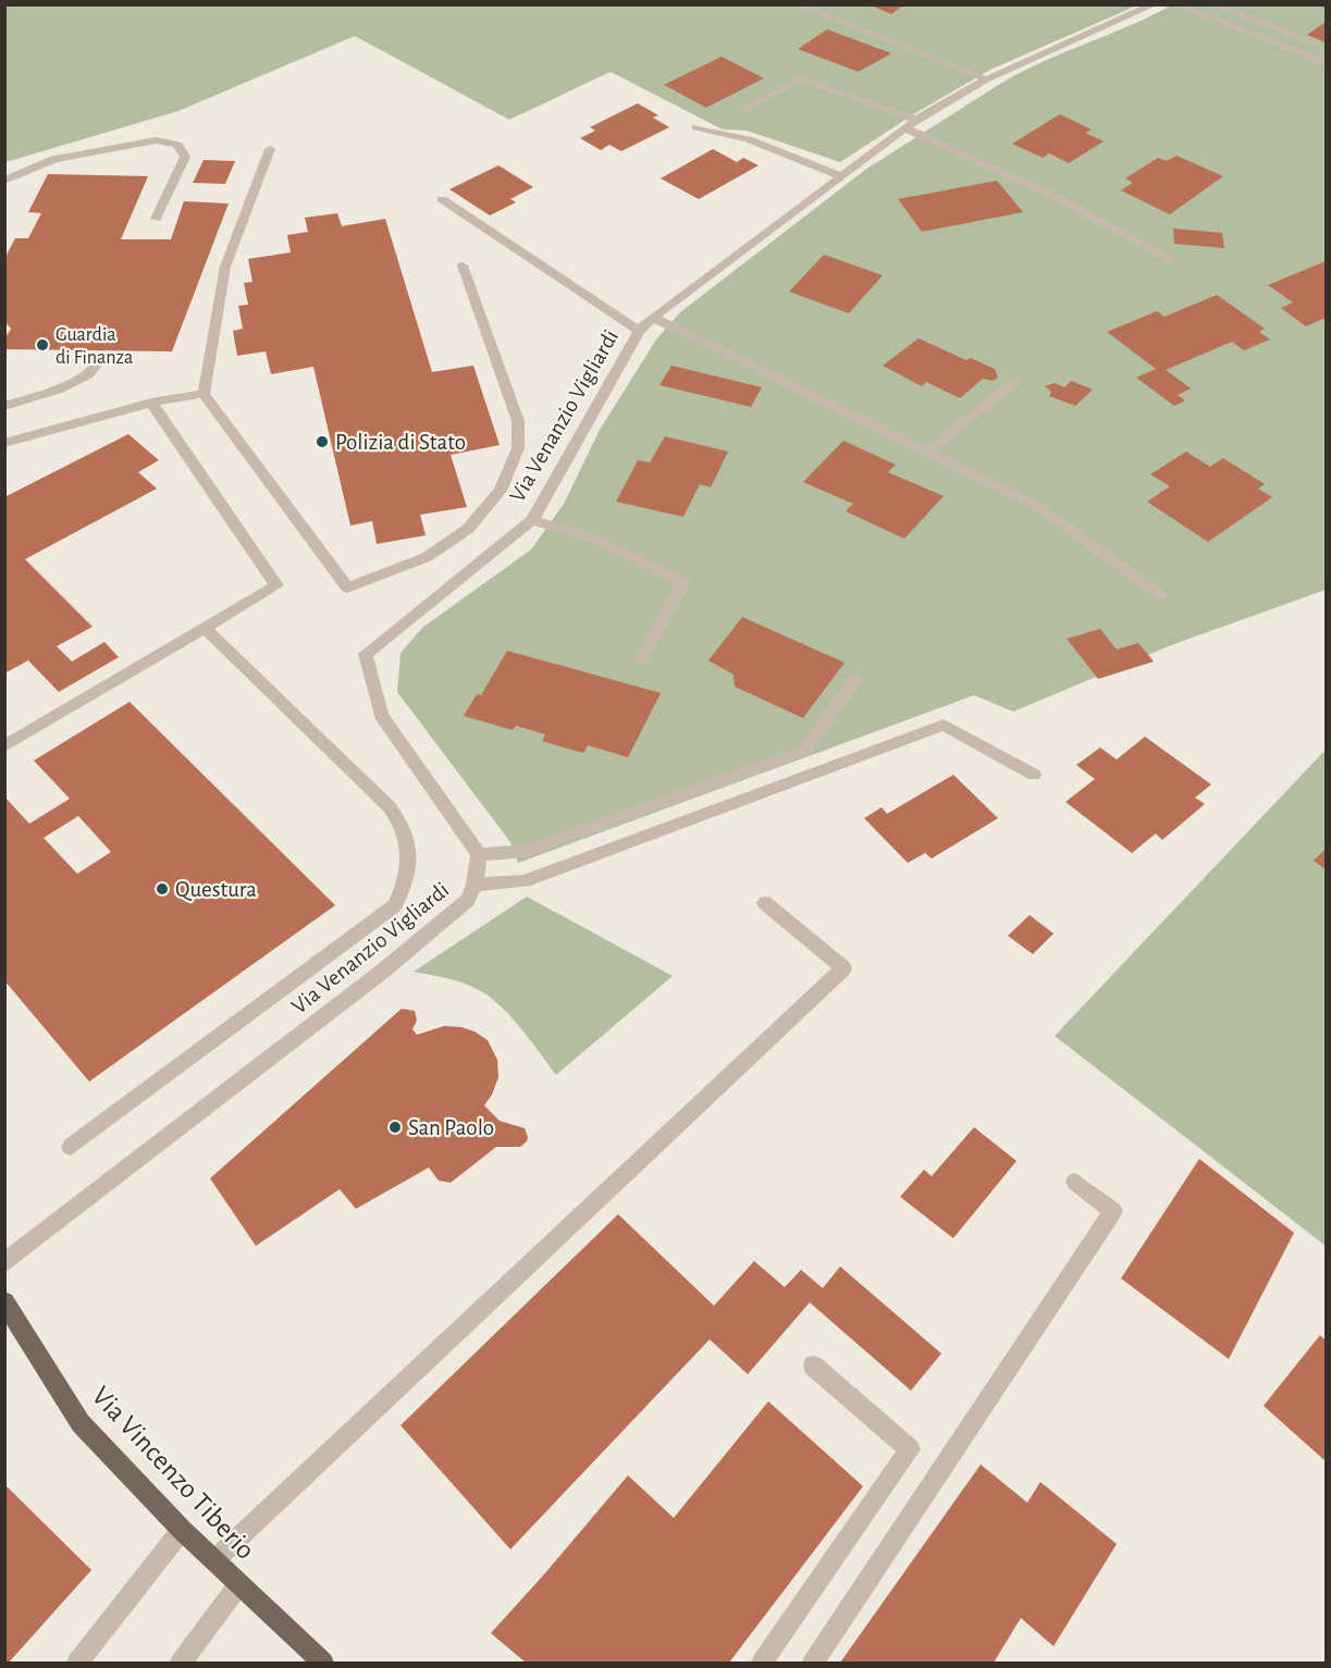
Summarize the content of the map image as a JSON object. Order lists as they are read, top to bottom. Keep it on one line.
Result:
{"streets":{"main road":["Via Vincenzo Tiberio"],"street":["Via Venanzio Vigliardi"]},"places":["Guardia di Finanza","Polizia di Stato","Questura","San Paolo"]}
